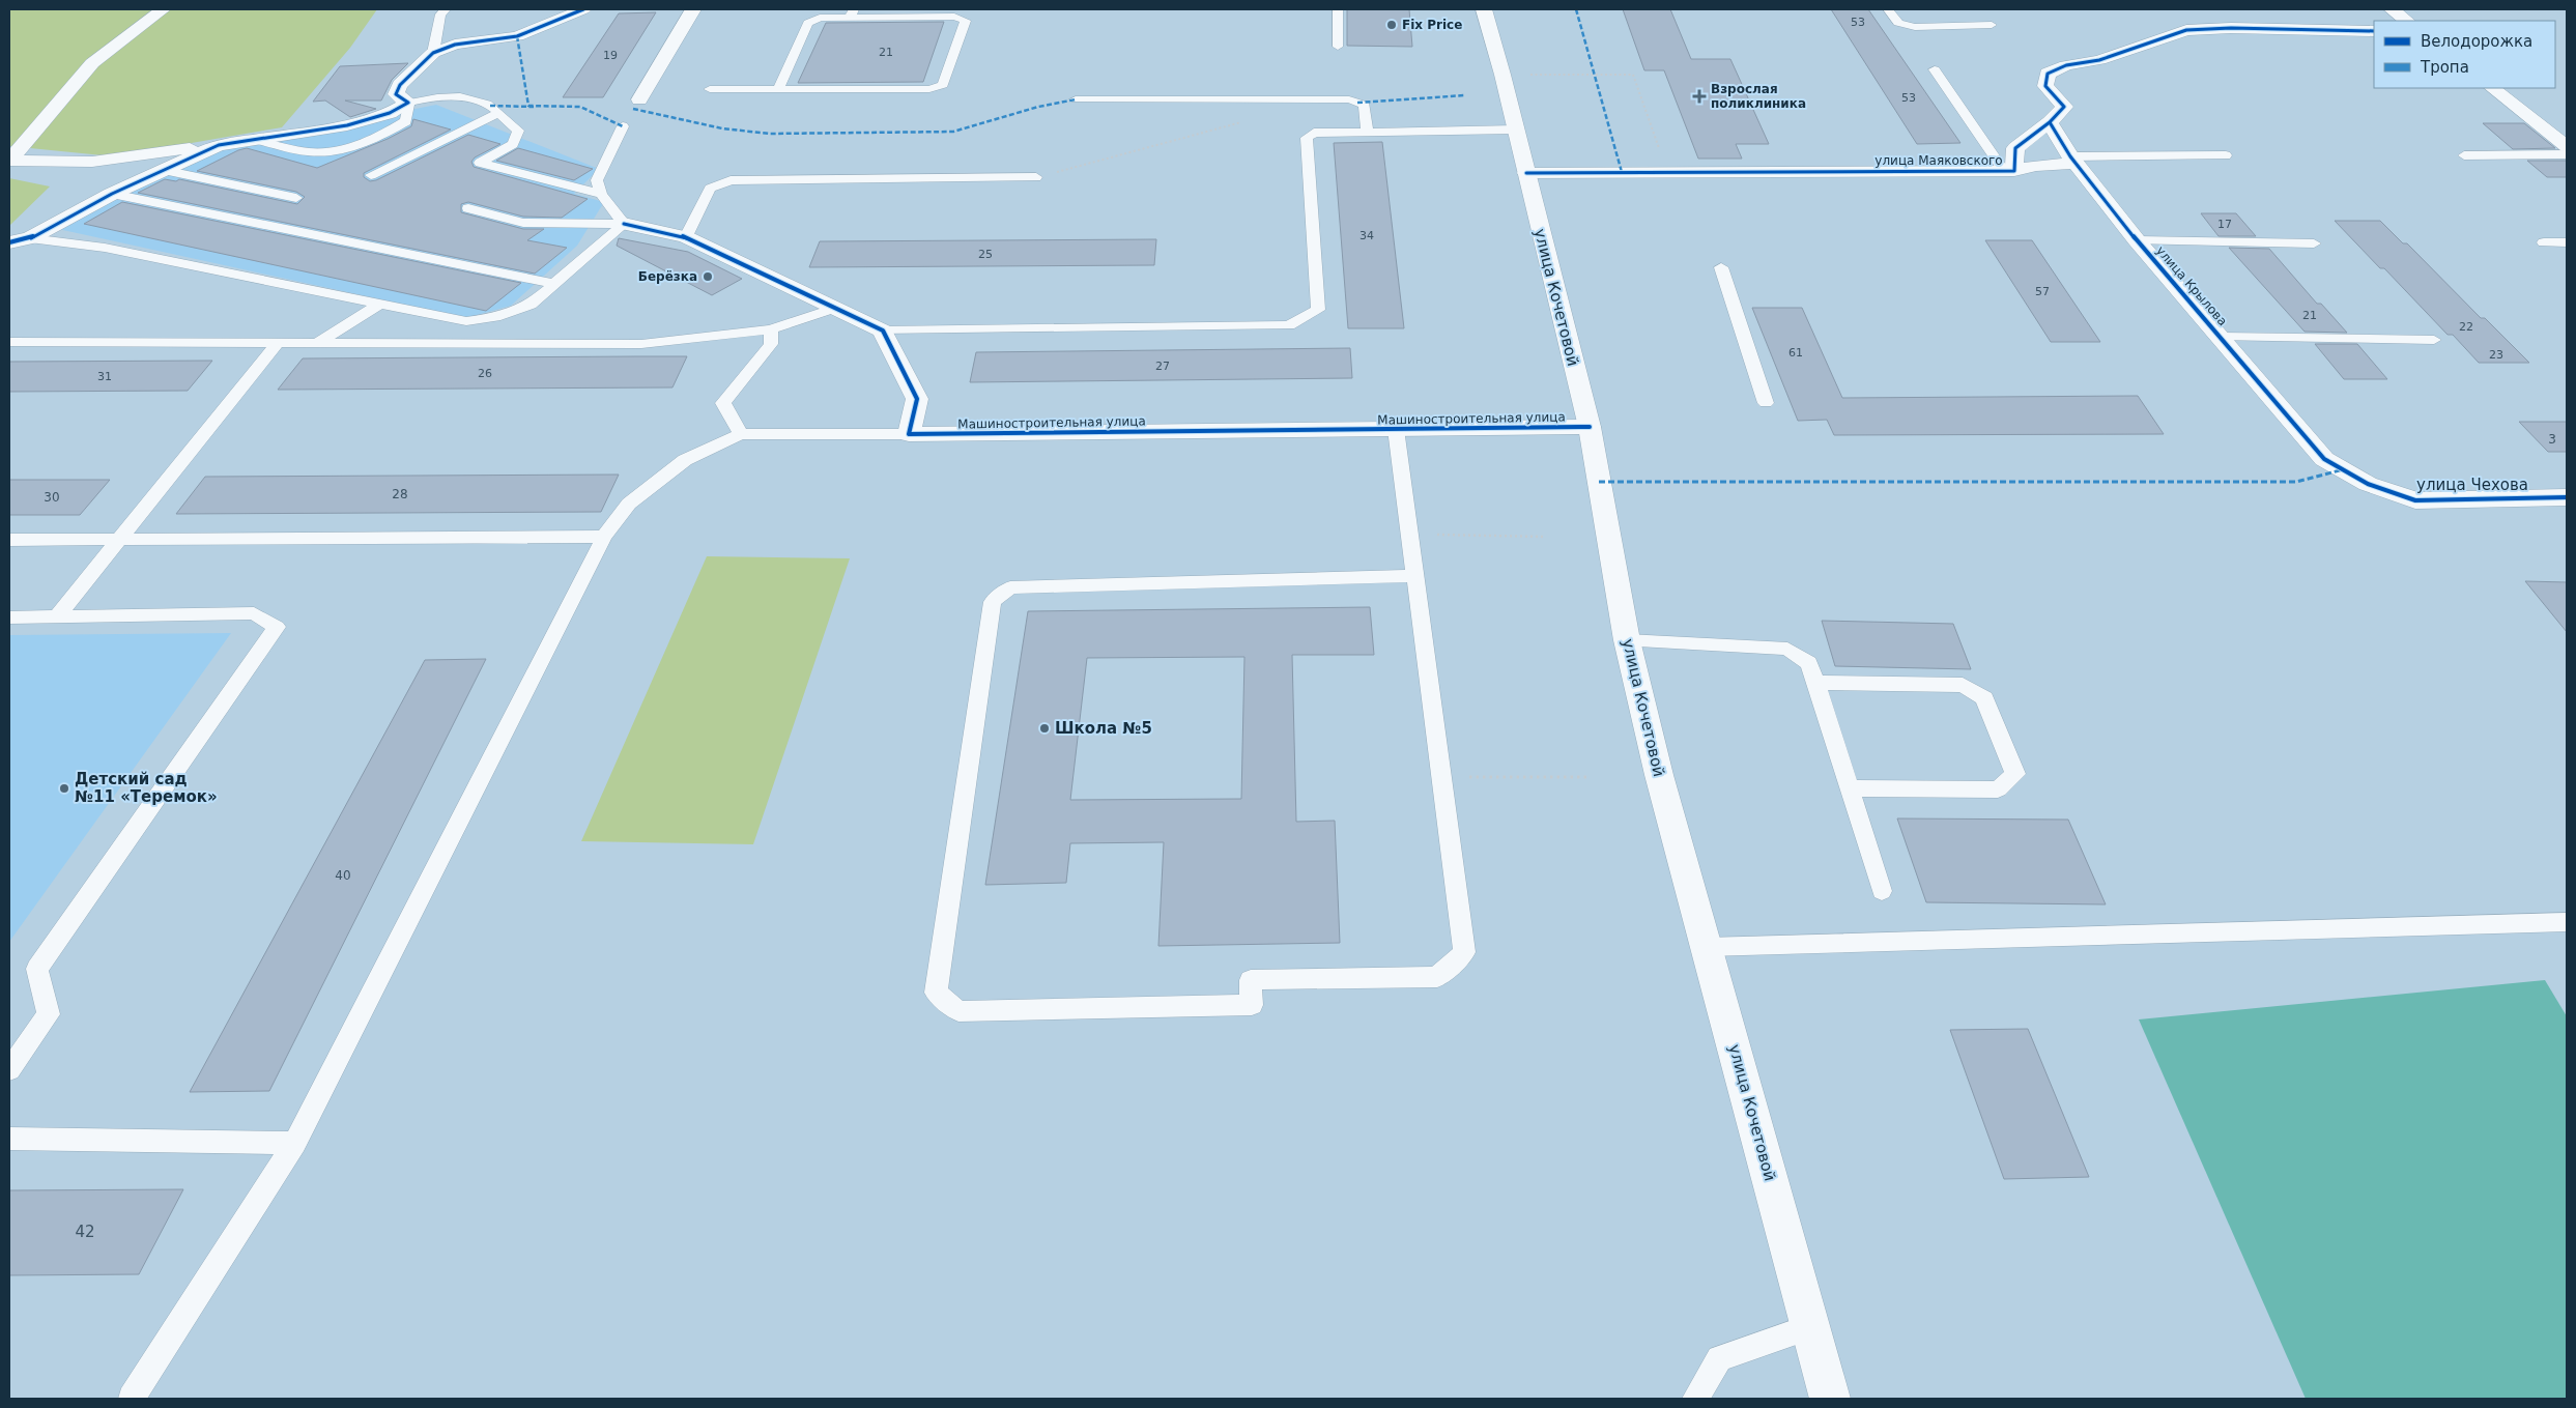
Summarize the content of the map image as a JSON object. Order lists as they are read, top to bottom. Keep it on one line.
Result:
{"streets":{"street":["улица Маяковского","улица Крылова","улица Кочетовой","Машиностроительная улица","улица Чехова"]},"crossings":[["улица Маяковского","улица Крылова"],["улица Маяковского","улица Кочетовой"],["улица Крылова","улица Чехова"],["улица Кочетовой","Машиностроительная улица"]],"places":{"other":["Fix Price","Берёзка","Школа №5","Детский сад №11 «Теремок»"],"health":["Взрослая поликлиника"]},"house_numbers":["53","21","19","53","17","34","25","57","21","22","61","23","27","26","31","3","28","30","40","42"],"legend":["Велодорожка","Тропа"]}
